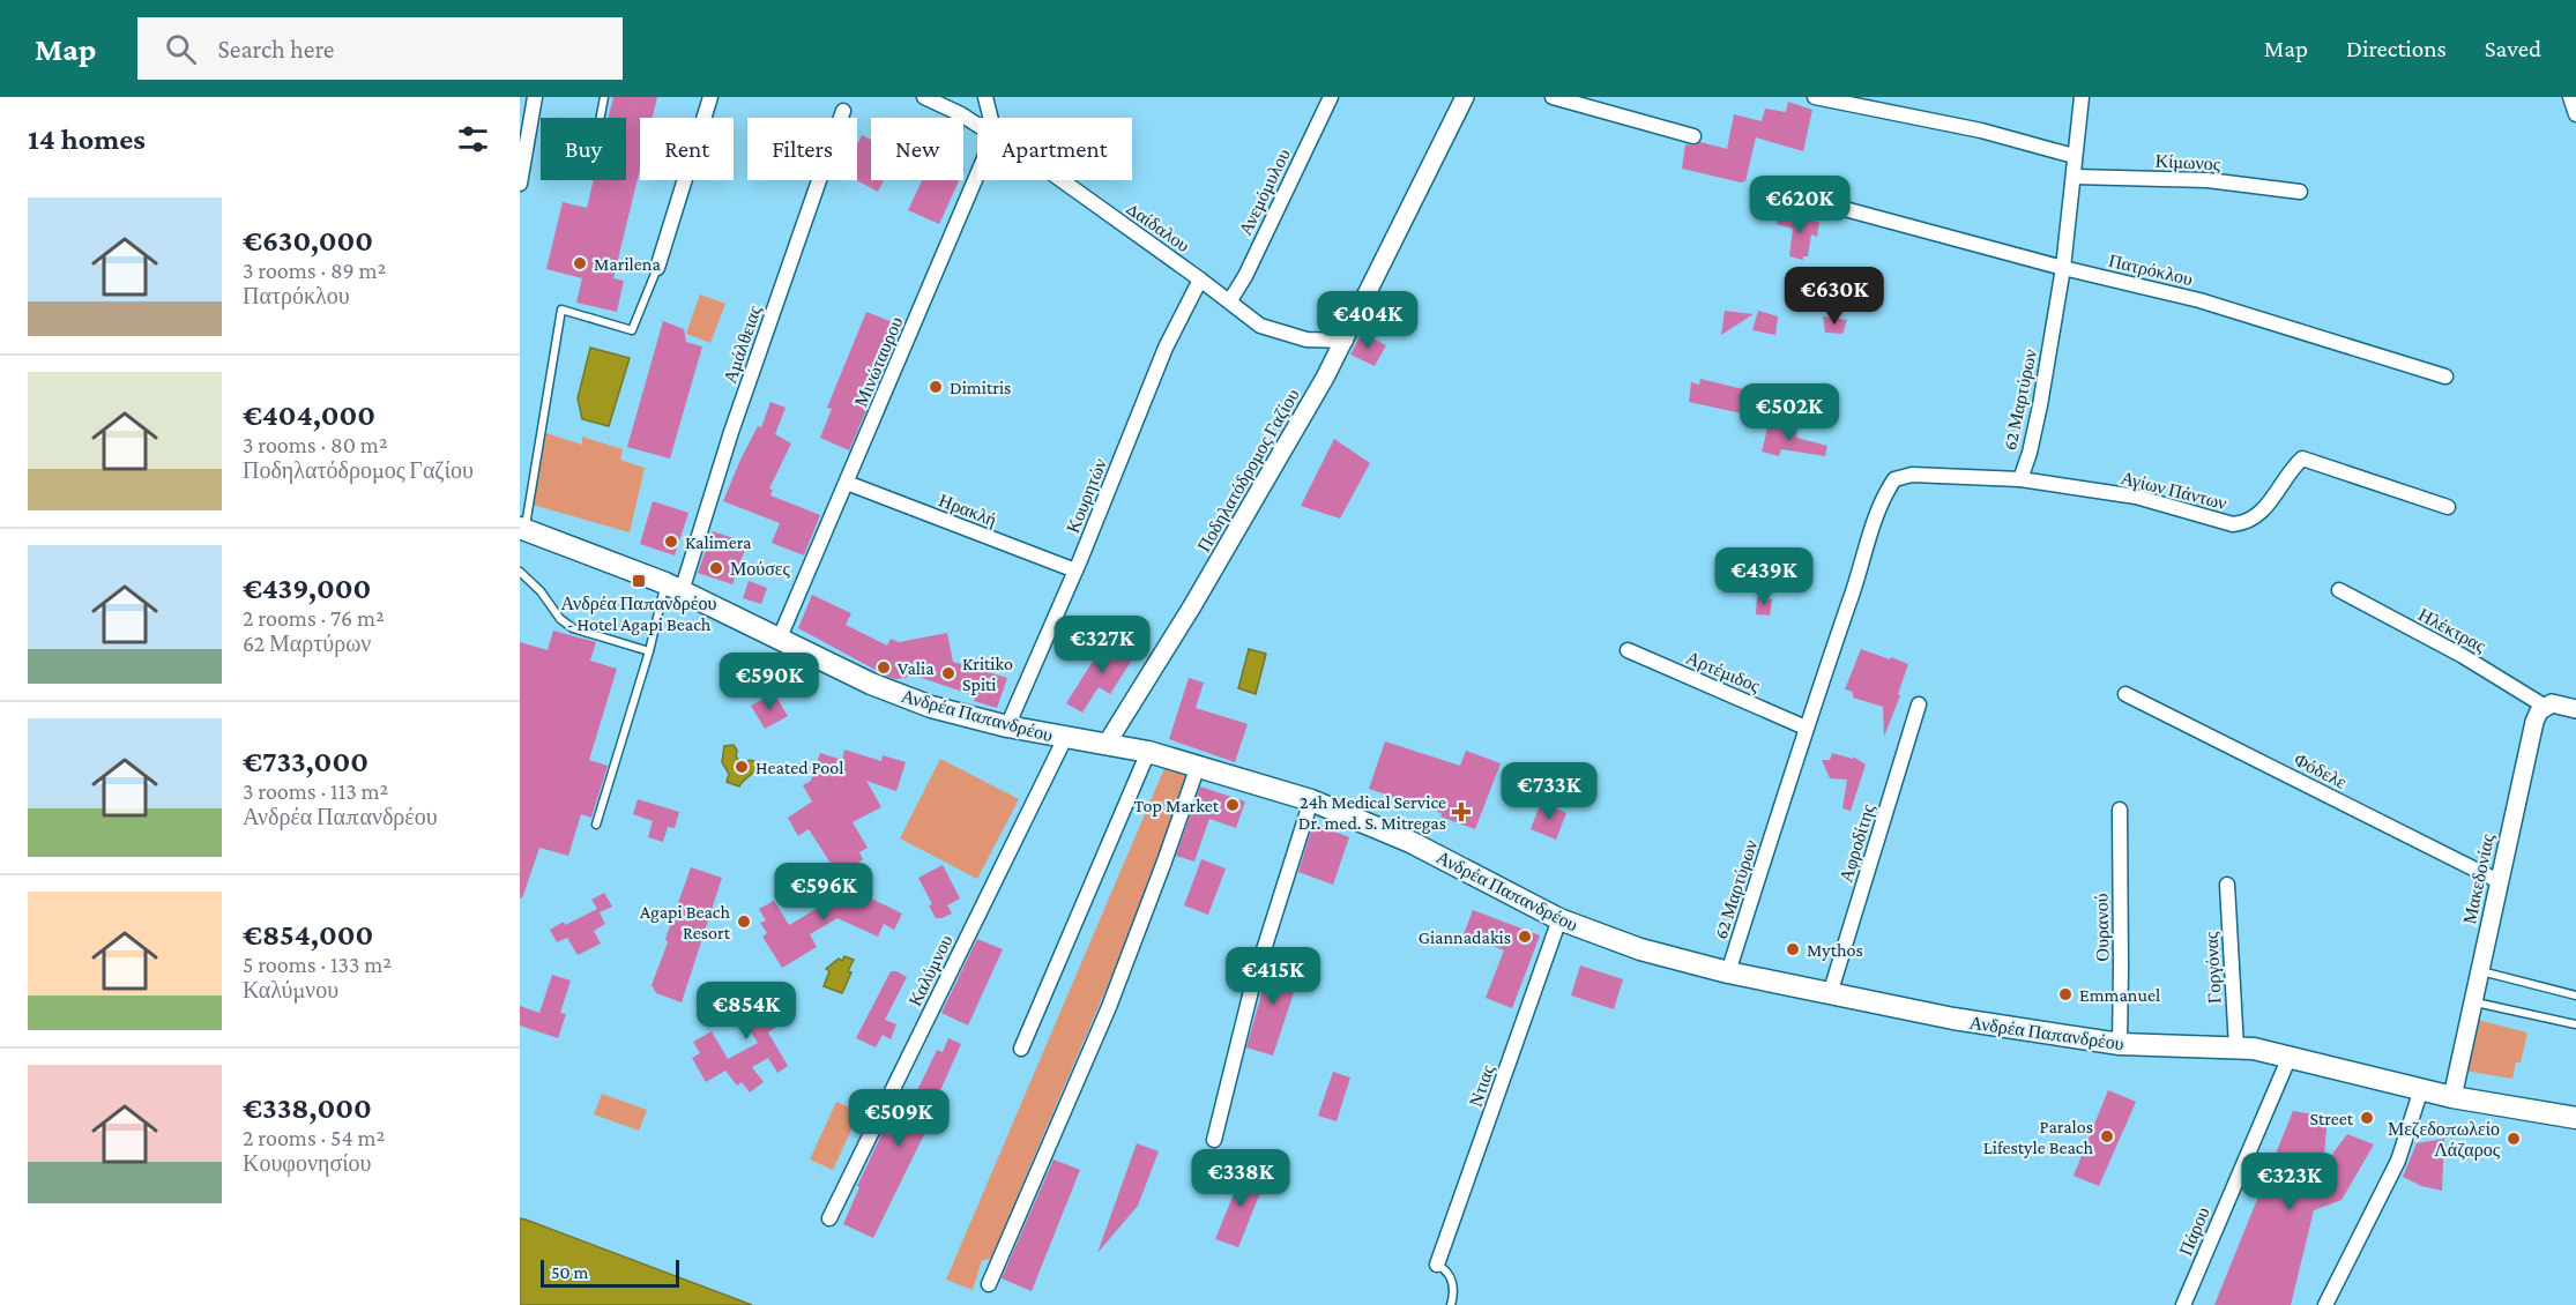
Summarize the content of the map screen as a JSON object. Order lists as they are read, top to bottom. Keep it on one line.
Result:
{"streets":{"main road":["Ανδρέα Παπανδρέου"],"street":["Κίμωνος","Ανεμόμυλου","Δαίδαλου","Πατρόκλου","Αμάλθειας","Μινώταυρου","62 Μαρτύρων","Ποδηλατόδρομος Γαζίου","Αγίων Πάντων","Κουρητών","Ηρακλή","Ηλέκτρας","Αρτέμιδος","Φόδελε","Αφροδίτης","Μακεδονίας","Ουρανού","Γοργόνας","Καλύμνου","Ντιας","Πάρου"]},"crossings":[["Κίμωνος","62 Μαρτύρων"],["Ανεμόμυλου","Δαίδαλου"],["Δαίδαλου","Ποδηλατόδρομος Γαζίου"],["Δαίδαλου","Κουρητών"],["Πατρόκλου","62 Μαρτύρων"],["Αμάλθειας","Ανδρέα Παπανδρέου"],["Μινώταυρου","Ηρακλή"],["Μινώταυρου","Ανδρέα Παπανδρέου"],["62 Μαρτύρων","Αγίων Πάντων"],["62 Μαρτύρων","Αρτέμιδος"],["62 Μαρτύρων","Ανδρέα Παπανδρέου"],["Ποδηλατόδρομος Γαζίου","Ανδρέα Παπανδρέου"],["Κουρητών","Ηρακλή"],["Κουρητών","Ανδρέα Παπανδρέου"],["Ηλέκτρας","Μακεδονίας"],["Ανδρέα Παπανδρέου","Αφροδίτης"],["Ανδρέα Παπανδρέου","Μακεδονίας"],["Ανδρέα Παπανδρέου","Ουρανού"],["Ανδρέα Παπανδρέου","Γοργόνας"],["Ανδρέα Παπανδρέου","Καλύμνου"],["Ανδρέα Παπανδρέου","Ντιας"],["Ανδρέα Παπανδρέου","Πάρου"],["Φόδελε","Μακεδονίας"]],"places":{"other":["Marilena","Dimitris","Kalimera","Μούσες","Valia","Kritiko Spiti","Heated Pool","Top Market","Agapi Beach Resort","Giannadakis","Mythos","Emmanuel","Street","Paralos Lifestyle Beach","Μεζεδοπωλείο Λάζαρος"],"transit":["Ανδρέα Παπανδρέου - Hotel Agapi Beach"],"health":["24h Medical Service Dr. med. S. Mitregas"]},"scale_bar":"50 m","page":{"header":"Map","search":"Search here","nav":["Map","Directions","Saved"],"heading":"14 homes","chip":["Buy","Rent","Filters","New","Apartment"],"price":["€620K","€630K","€404K","€502K","€439K","€327K","€590K","€733K","€596K","€415K","€854K","€509K","€338K","€323K"],"list":[{"name":"€630,000","note":"3 rooms · 89 m² · Πατρόκλου"},{"name":"€404,000","note":"3 rooms · 80 m² · Ποδηλατόδρομος Γαζίου"},{"name":"€439,000","note":"2 rooms · 76 m² · 62 Μαρτύρων"},{"name":"€733,000","note":"3 rooms · 113 m² · Ανδρέα Παπανδρέου"},{"name":"€854,000","note":"5 rooms · 133 m² · Καλύμνου"},{"name":"€338,000","note":"2 rooms · 54 m² · Κουφονησίου"}],"scale":"50 m"}}
